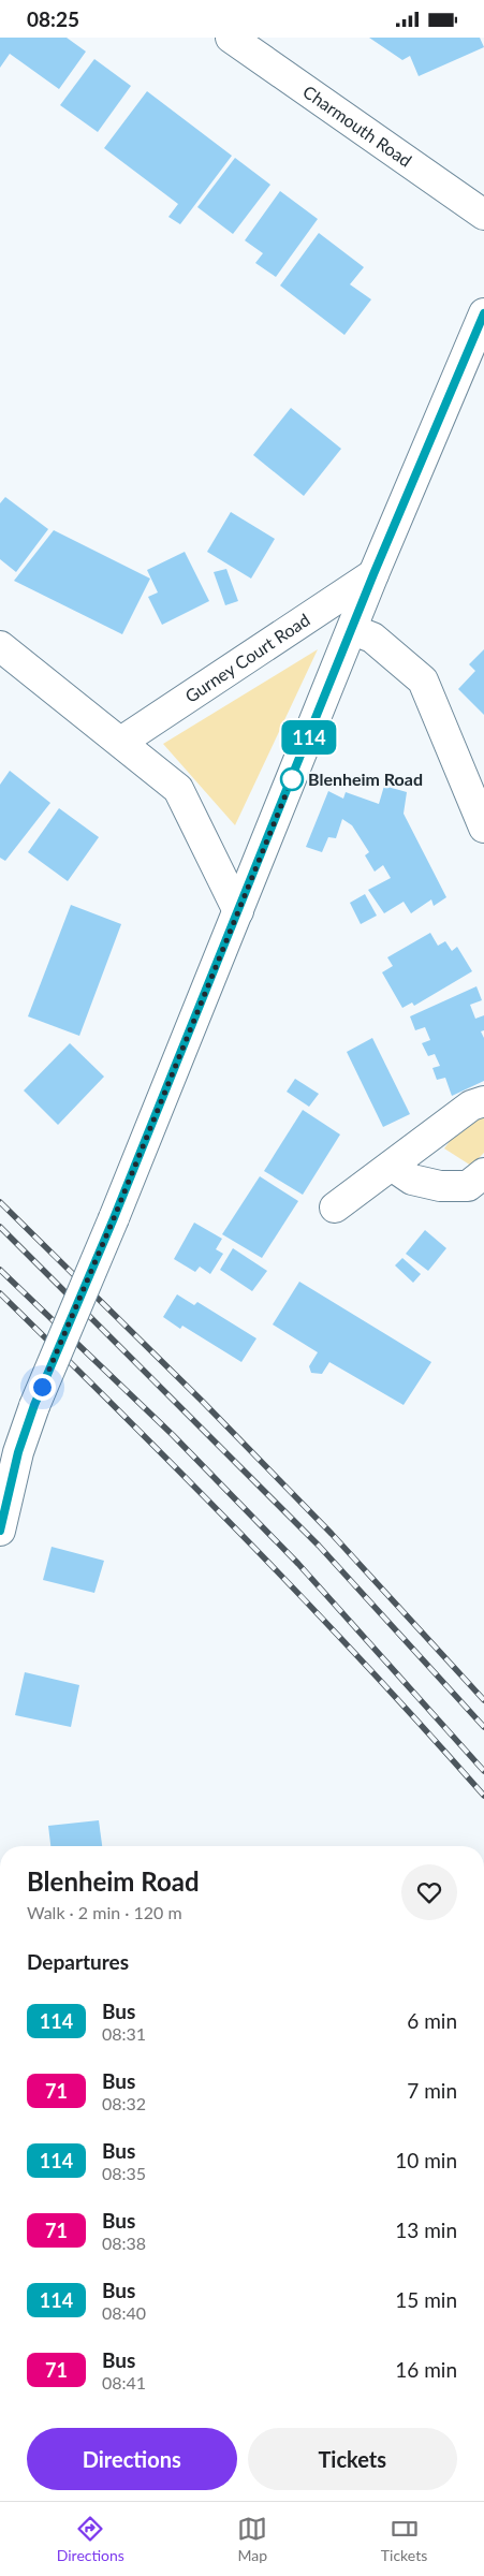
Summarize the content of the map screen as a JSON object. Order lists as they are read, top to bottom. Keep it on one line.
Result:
{"streets":{"street":["Charmouth Road","Gurney Court Road"]},"places":["Blenheim Road"],"lines":["bus line 114"],"page":{"status":"08:25","on_map":"114","heading":[["Blenheim Road","Walk · 2 min · 120 m"],"Departures"],"list":[{"mark":"114","name":"Bus","note":"08:31","value":"6 min"},{"mark":"71","name":"Bus","note":"08:32","value":"7 min"},{"mark":"114","name":"Bus","note":"08:35","value":"10 min"},{"mark":"71","name":"Bus","note":"08:38","value":"13 min"},{"mark":"114","name":"Bus","note":"08:40","value":"15 min"},{"mark":"71","name":"Bus","note":"08:41","value":"16 min"}],"buttons":["Directions","Tickets"],"tabs":["Directions","Map","Tickets"]}}
